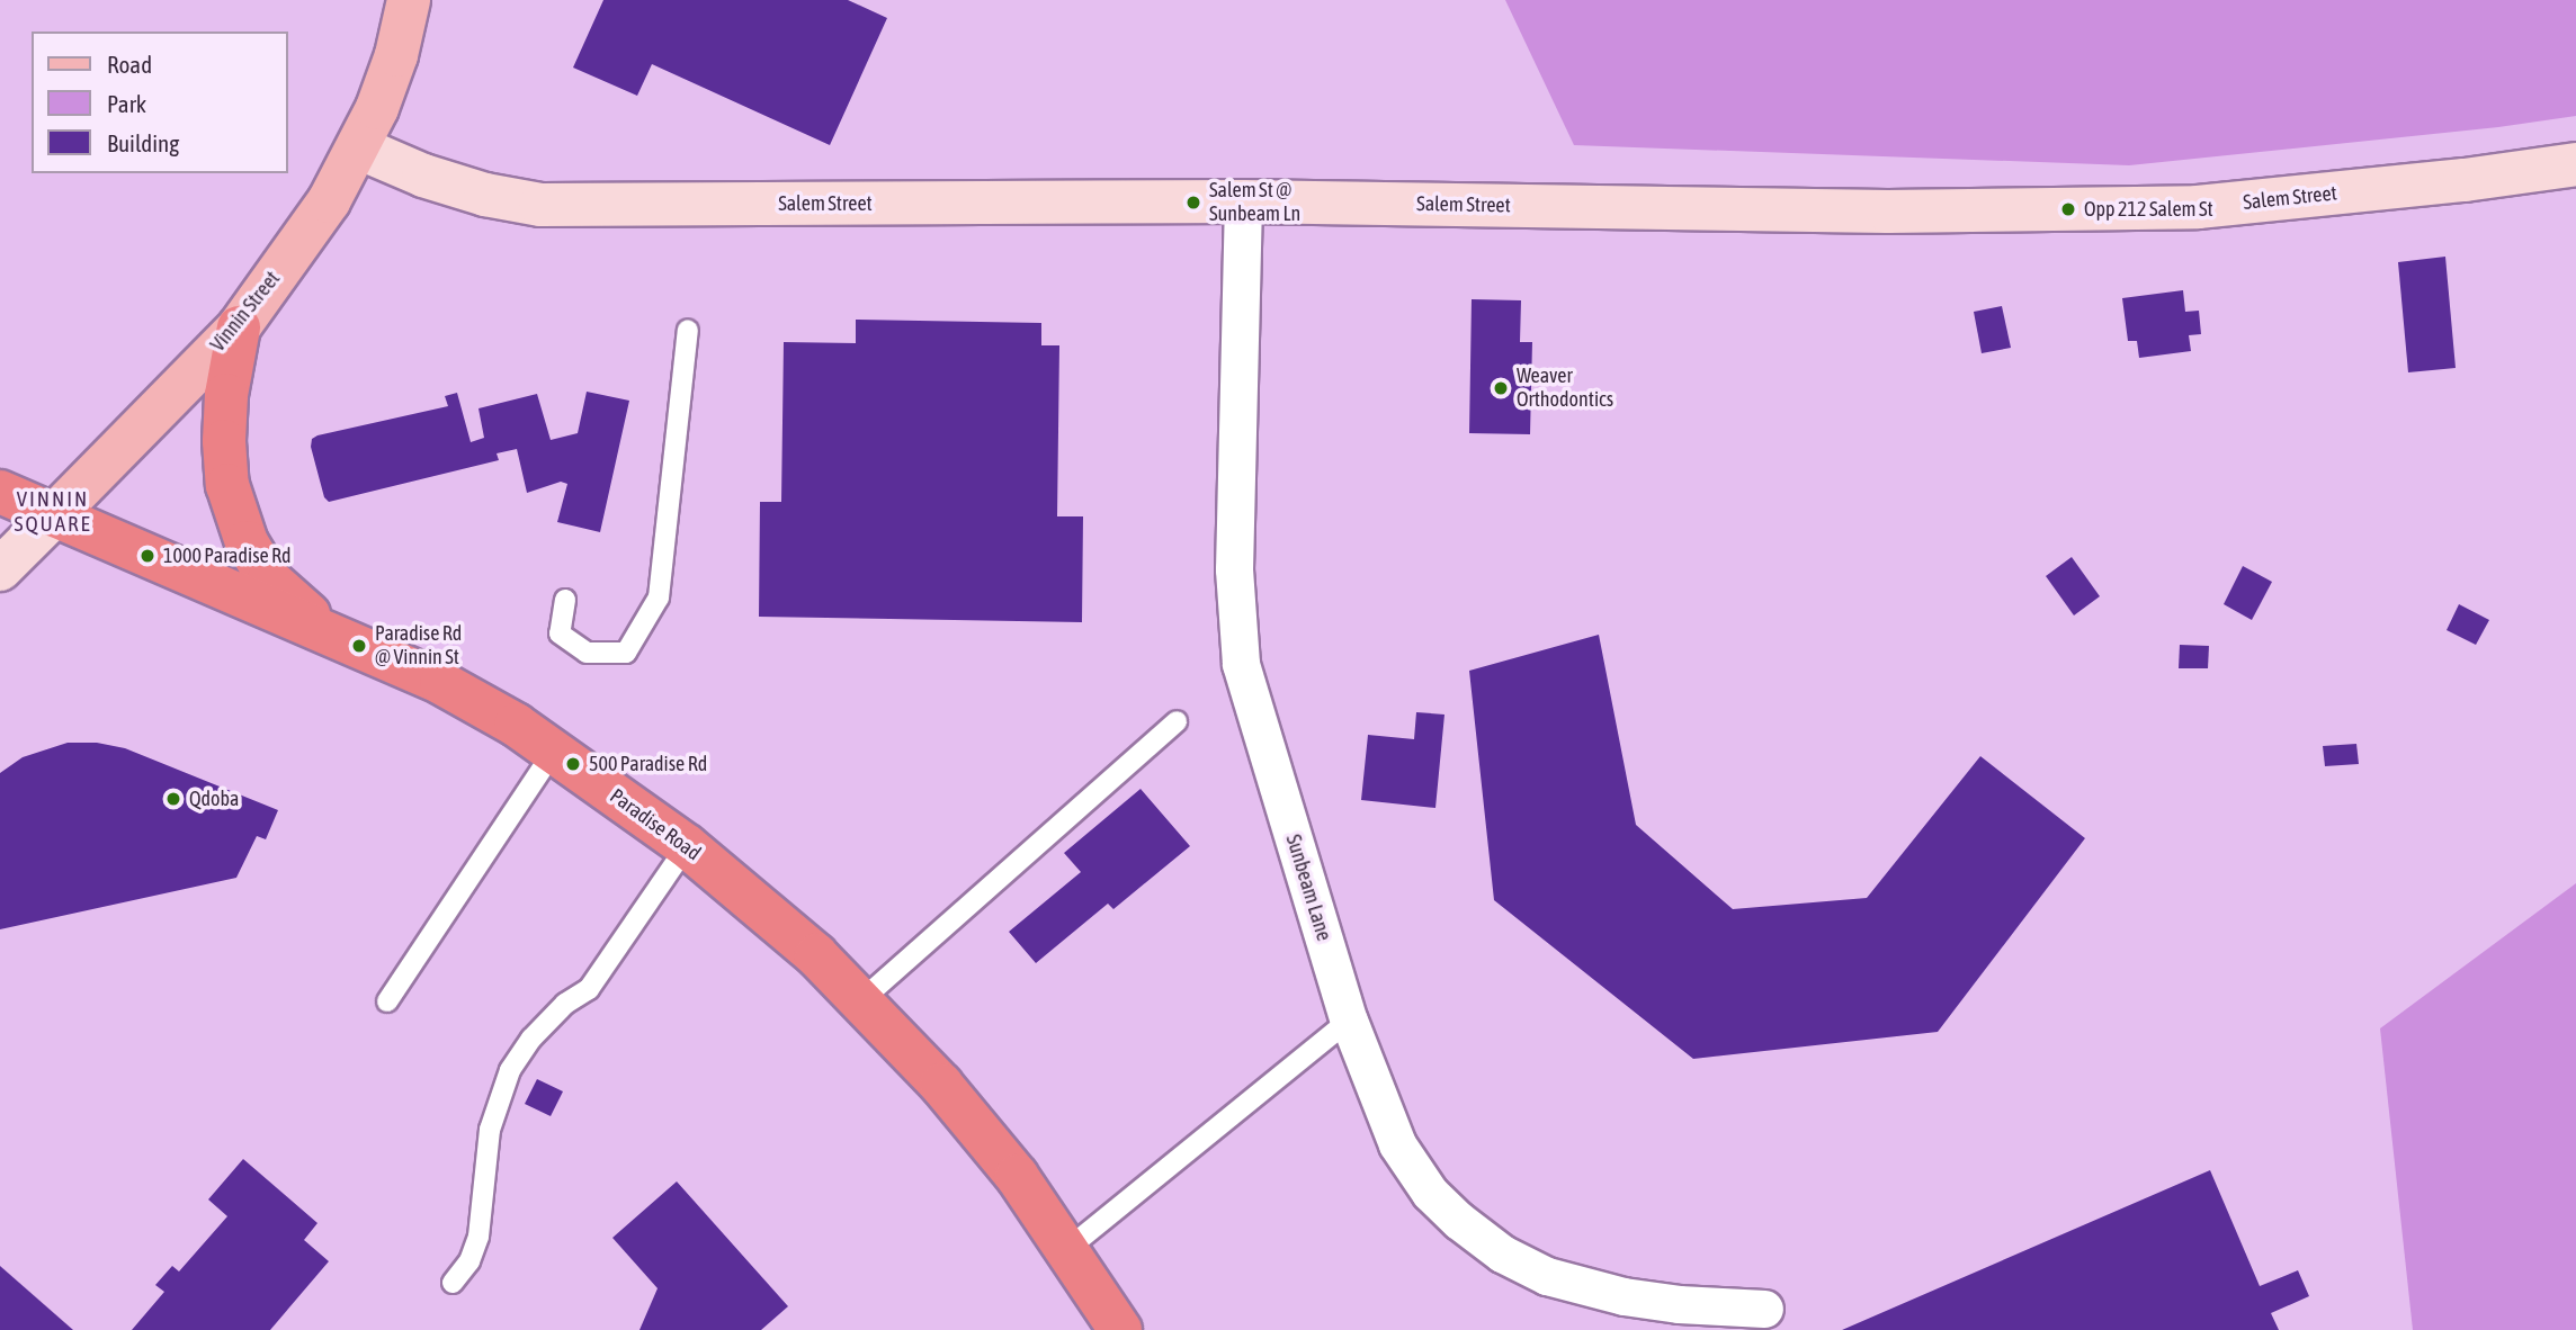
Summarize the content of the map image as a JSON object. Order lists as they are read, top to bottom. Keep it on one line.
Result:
{"streets":{"highway":["Paradise Road"],"main road":["Salem Street","Vinnin Street"],"street":["Sunbeam Lane"]},"crossings":[["Salem Street","Vinnin Street"],["Salem Street","Sunbeam Lane"],["Vinnin Street","Paradise Road"]],"districts":["VINNIN SQUARE"],"places":["Salem St @ Sunbeam Ln","Opp 212 Salem St","Weaver Orthodontics","1000 Paradise Rd","Paradise Rd @ Vinnin St","500 Paradise Rd","Qdoba"],"legend":["Road","Park","Building"]}
